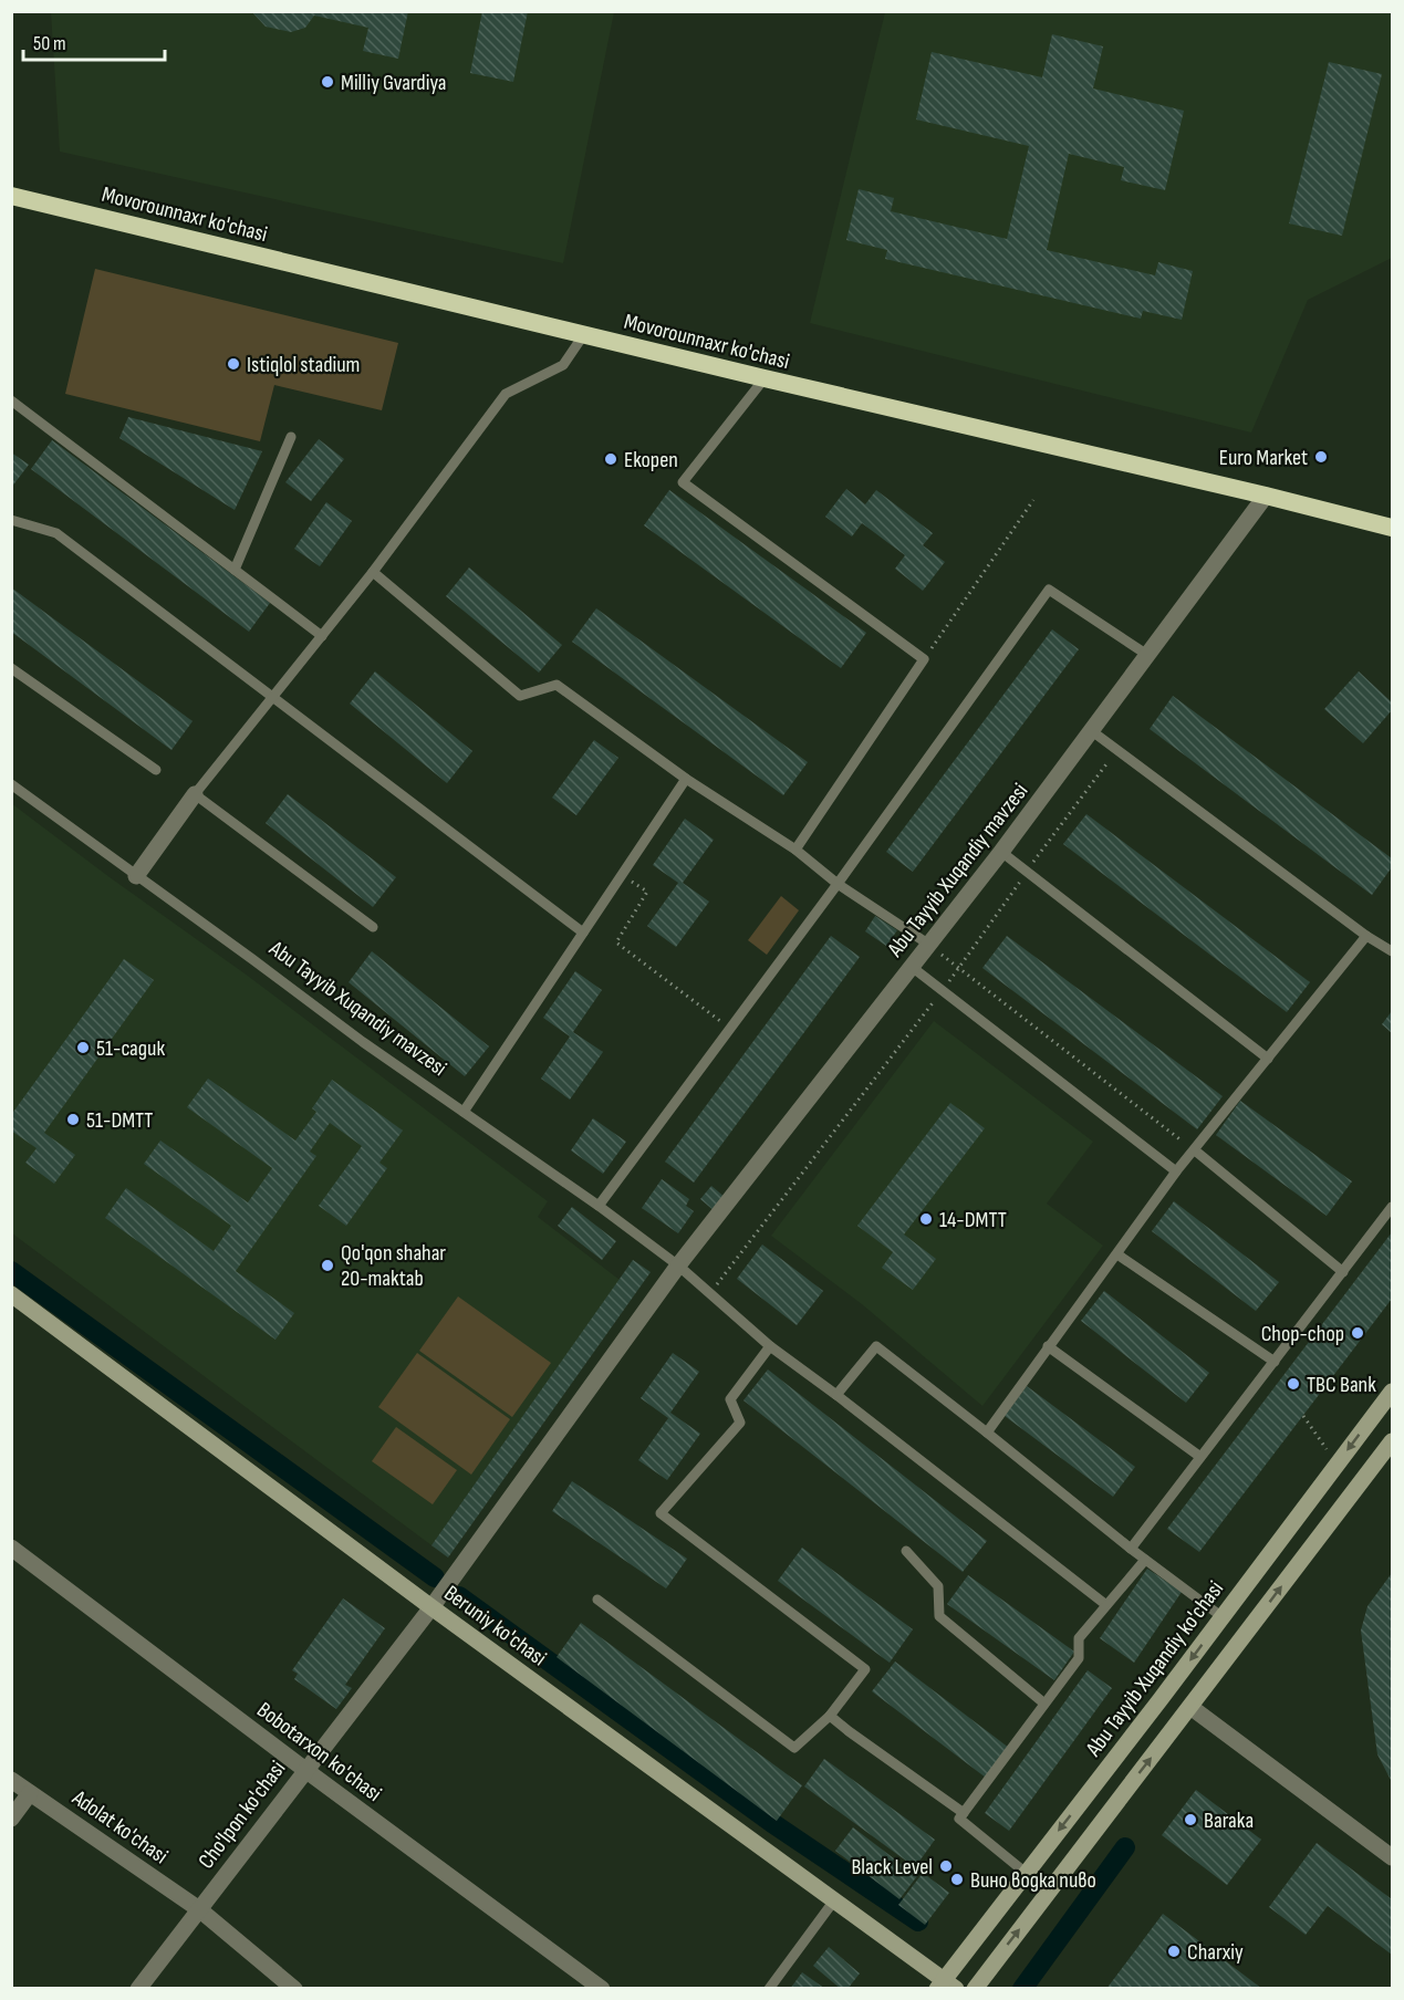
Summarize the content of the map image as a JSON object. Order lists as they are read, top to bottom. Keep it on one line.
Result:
{"streets":{"highway":["Movorounnaxr ko'chasi"],"main road":["Beruniy ko'chasi","Abu Tayyib Xuqandiy ko'chasi"],"street":["Abu Tayyib Xuqandiy mavzesi","Bobotarxon ko'chasi","Cho'lpon ko'chasi","Adolat ko'chasi"]},"crossings":[["Movorounnaxr ko'chasi","Abu Tayyib Xuqandiy mavzesi"],["Abu Tayyib Xuqandiy mavzesi","Beruniy ko'chasi"],["Abu Tayyib Xuqandiy mavzesi","Cho'lpon ko'chasi"],["Beruniy ko'chasi","Abu Tayyib Xuqandiy ko'chasi"],["Beruniy ko'chasi","Cho'lpon ko'chasi"],["Bobotarxon ko'chasi","Cho'lpon ko'chasi"],["Cho'lpon ko'chasi","Adolat ko'chasi"]],"places":["Milliy Gvardiya","Istiqlol stadium","Euro Market","Ekopen","51-садик","51-DMTT","14-DMTT","Qo'qon shahar 20-maktab","Chop-chop","TBC Bank","Baraka","Black Level","Вино водка пиво","Charxiy"],"scale_bar":"50 m"}
